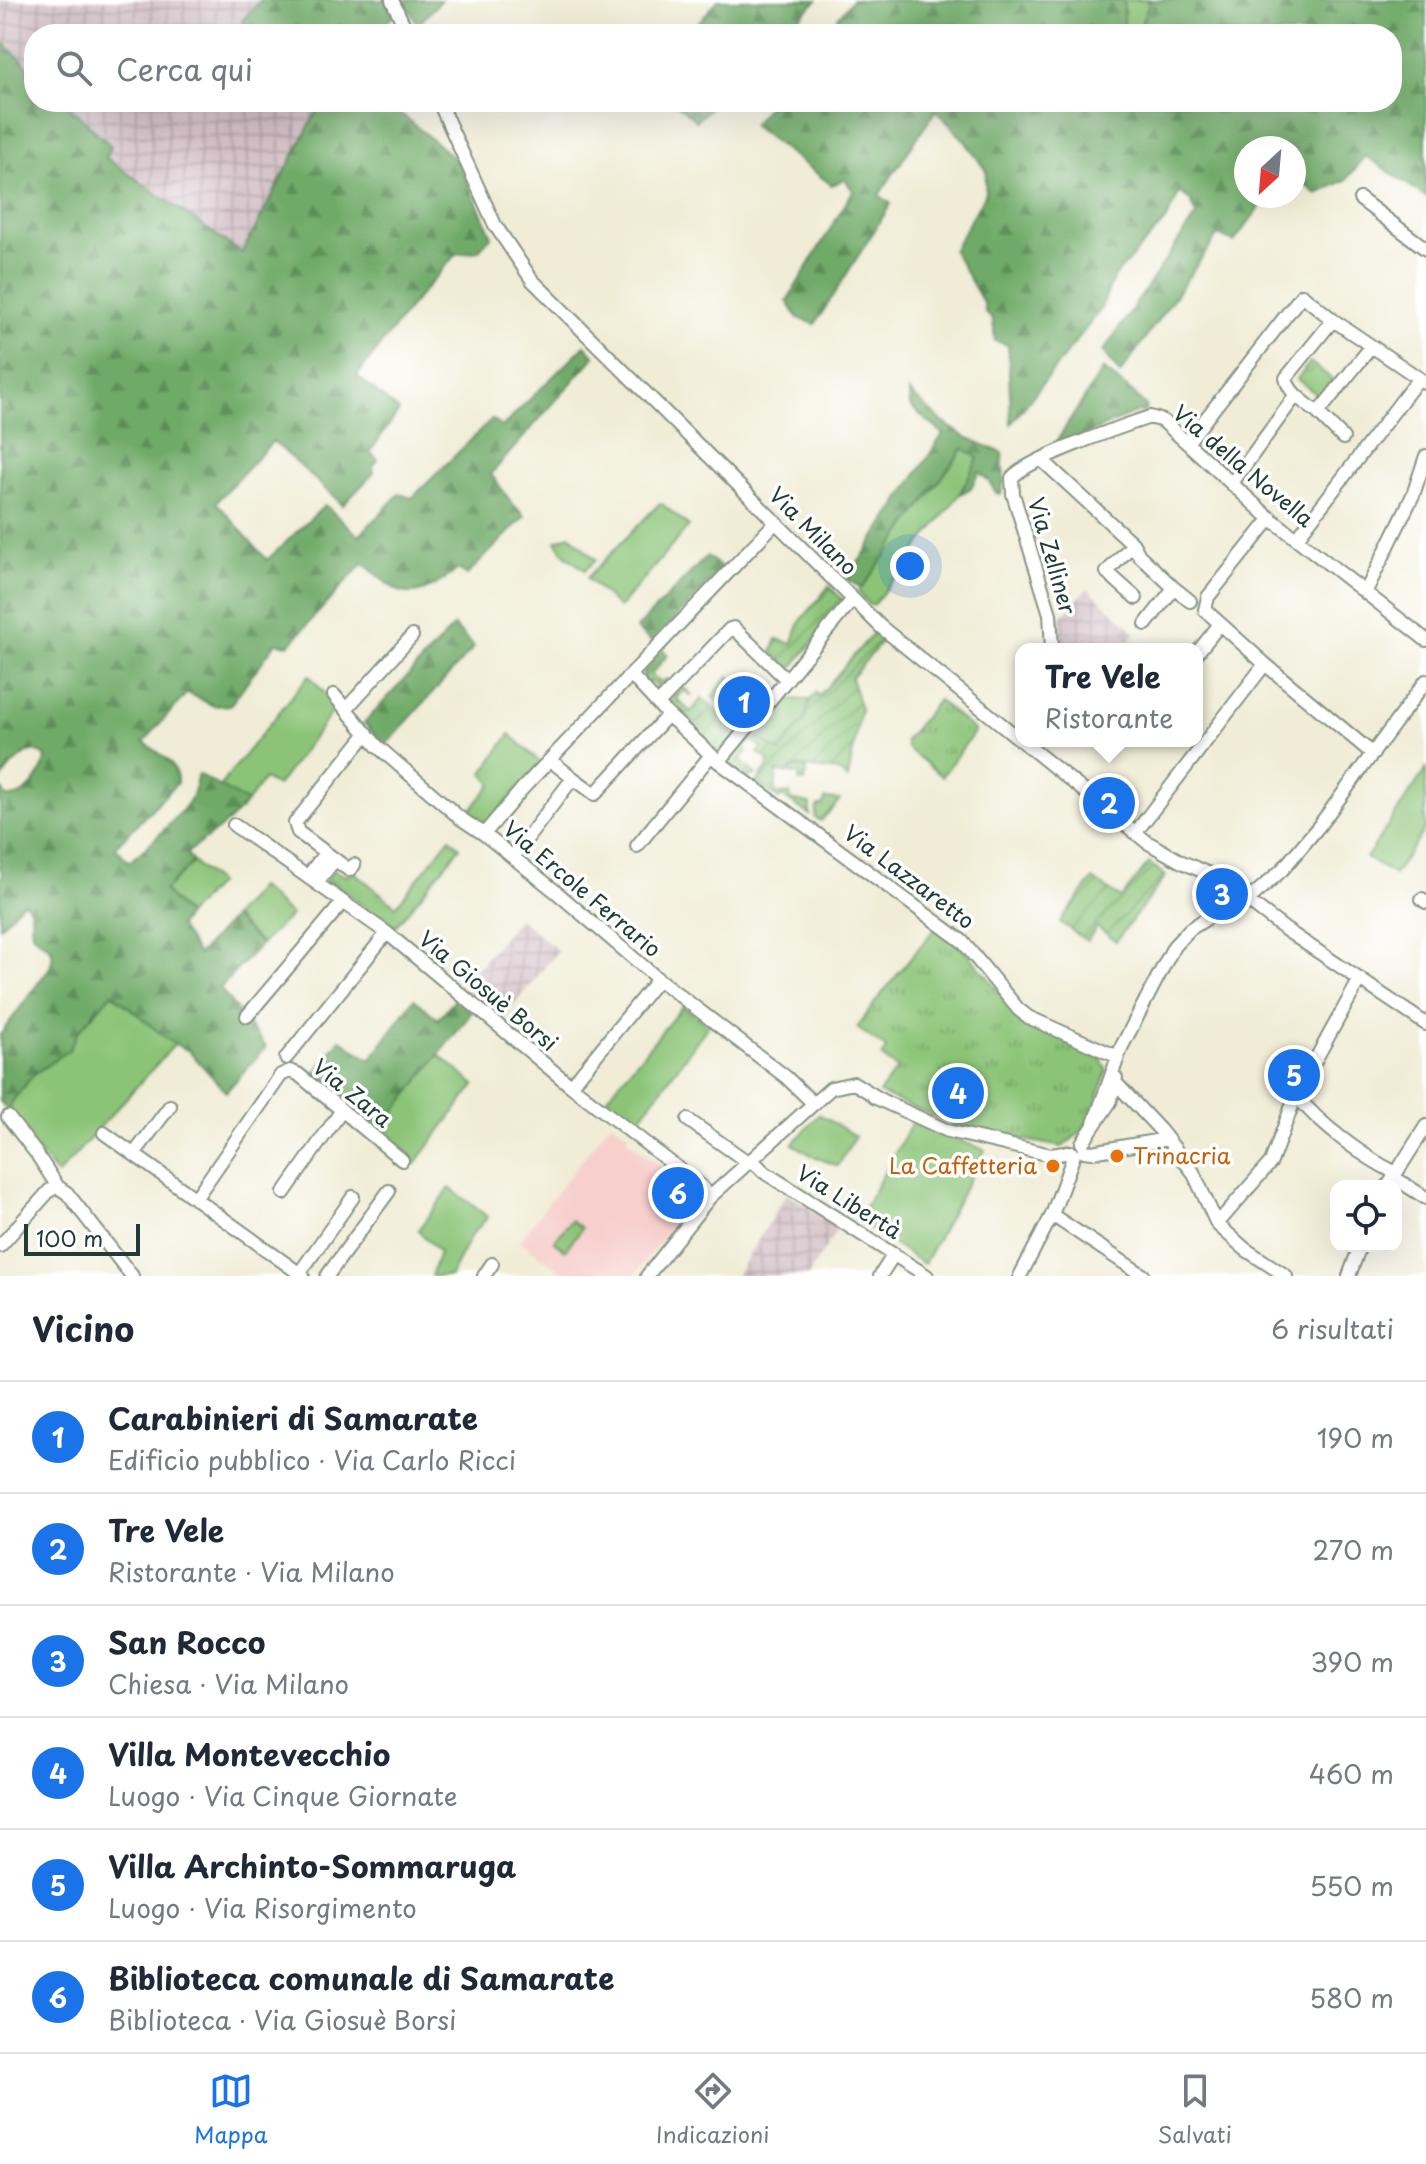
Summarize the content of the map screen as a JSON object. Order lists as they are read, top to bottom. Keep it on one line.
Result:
{"streets":{"street":["Via della Novella","Via Milano","Via Zelliner","Via Lazzaretto","Via Ercole Ferrario","Via Giosuè Borsi","Via Zara","Via Libertà"]},"crossings":[["Via della Novella","Via Zelliner"]],"places":["Trinacria","La Caffetteria"],"scale_bar":"100 m","north":"bottom left","page":{"search":"Cerca qui","popup":["Tre Vele","Ristorante"],"pins":["1","2","3","5","4","6"],"scale":"100 m","heading":["Vicino","6 risultati"],"list":[{"mark":"1","name":"Carabinieri di Samarate","note":"Edificio pubblico · Via Carlo Ricci","value":"190 m"},{"mark":"2","name":"Tre Vele","note":"Ristorante · Via Milano","value":"270 m"},{"mark":"3","name":"San Rocco","note":"Chiesa · Via Milano","value":"390 m"},{"mark":"4","name":"Villa Montevecchio","note":"Luogo · Via Cinque Giornate","value":"460 m"},{"mark":"5","name":"Villa Archinto-Sommaruga","note":"Luogo · Via Risorgimento","value":"550 m"},{"mark":"6","name":"Biblioteca comunale di Samarate","note":"Biblioteca · Via Giosuè Borsi","value":"580 m"}],"nav":["Mappa","Indicazioni","Salvati"]}}
